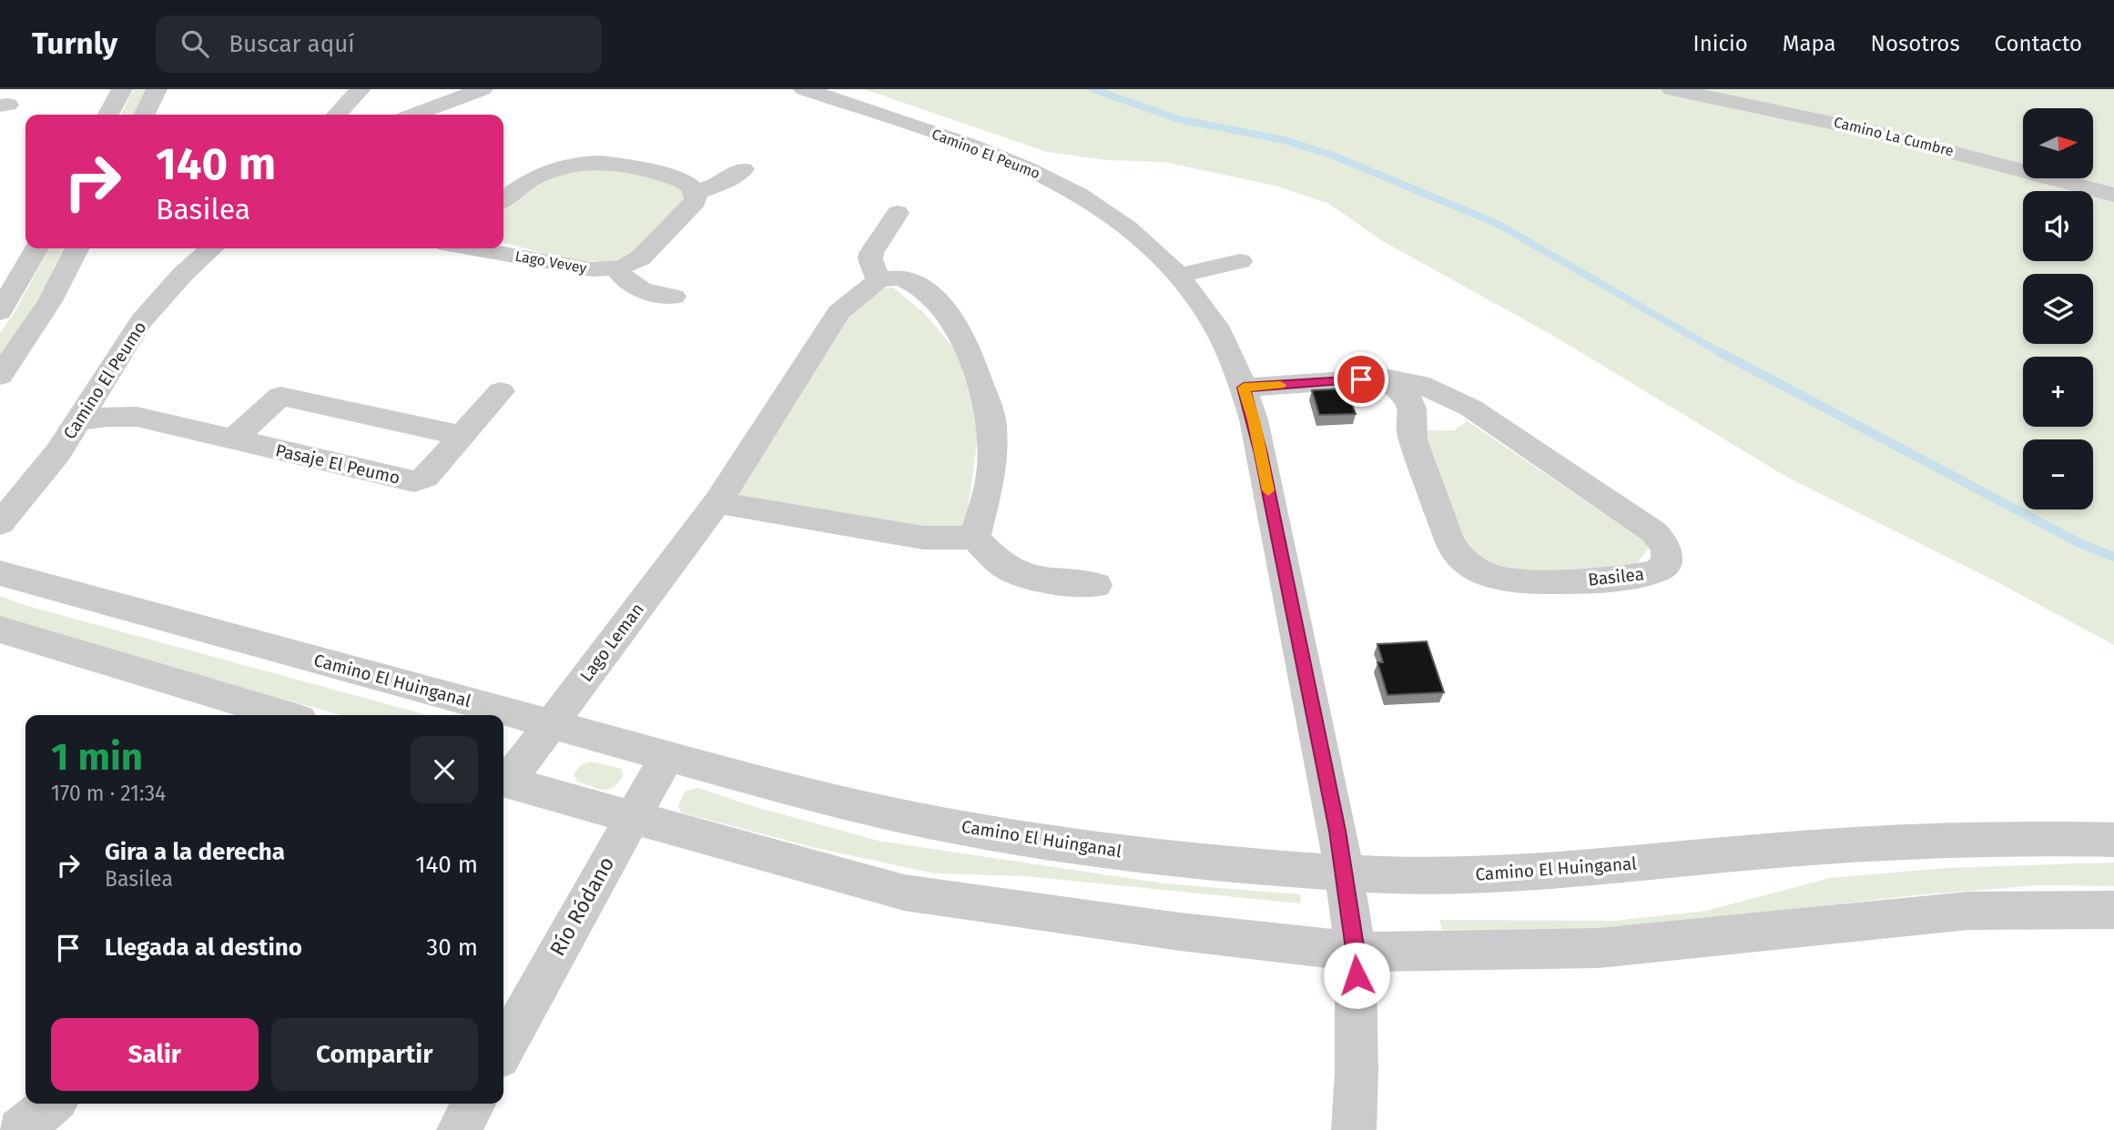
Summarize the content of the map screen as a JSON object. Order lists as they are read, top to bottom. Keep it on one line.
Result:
{"streets":{"street":["Camino La Cumbre","Camino El Peumo","Lago Vevey","Pasaje El Peumo","Basilea","Lago Leman","Camino El Huinganal","Río Ródano"]},"crossings":[["Camino El Peumo","Pasaje El Peumo"],["Camino El Peumo","Basilea"],["Camino El Peumo","Camino El Huinganal"],["Lago Leman","Camino El Huinganal"],["Camino El Huinganal","Río Ródano"]],"north":"right","page":{"header":"Turnly","search":"Buscar aquí","nav":["Inicio","Mapa","Nosotros","Contacto"],"map_buttons":["+","−"],"turn":["140 m","Basilea"],"heading":["1 min","170 m · 21:34"],"list":[{"name":"Gira a la derecha","note":"Basilea","value":"140 m"},{"name":"Llegada al destino","value":"30 m"}],"buttons":["Salir","Compartir"]}}
